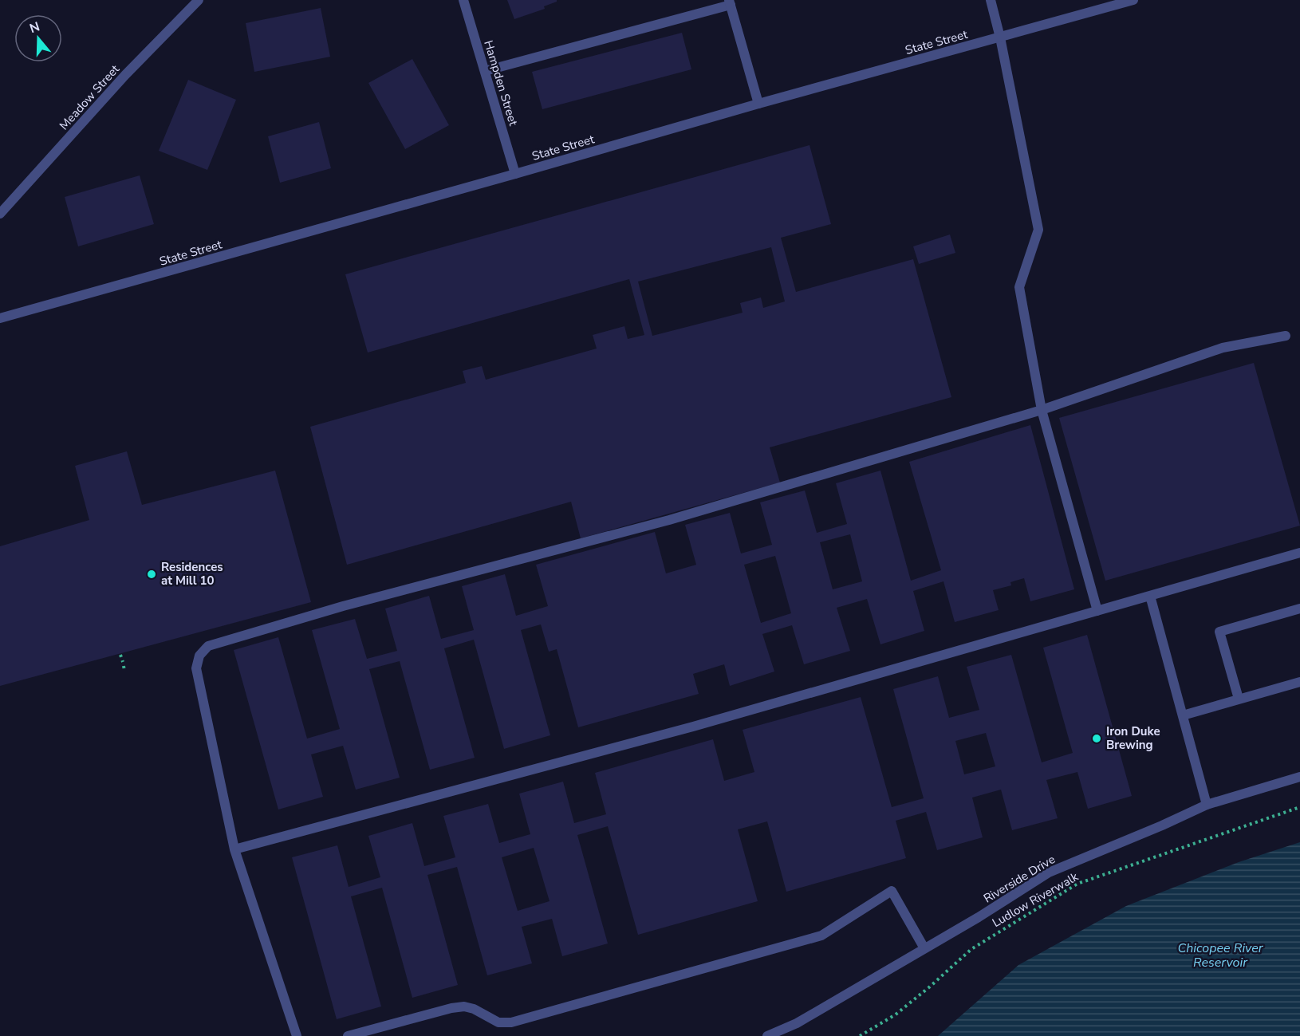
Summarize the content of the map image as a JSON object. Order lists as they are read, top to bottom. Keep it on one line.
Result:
{"streets":{"street":["State Street","Hampden Street","Meadow Street","Riverside Drive"],"path":["Ludlow Riverwalk"]},"crossings":[["State Street","Hampden Street"]],"water":["Chicopee River Reservoir"],"places":["Residences at Mill 10","Iron Duke Brewing"],"north":"top"}
